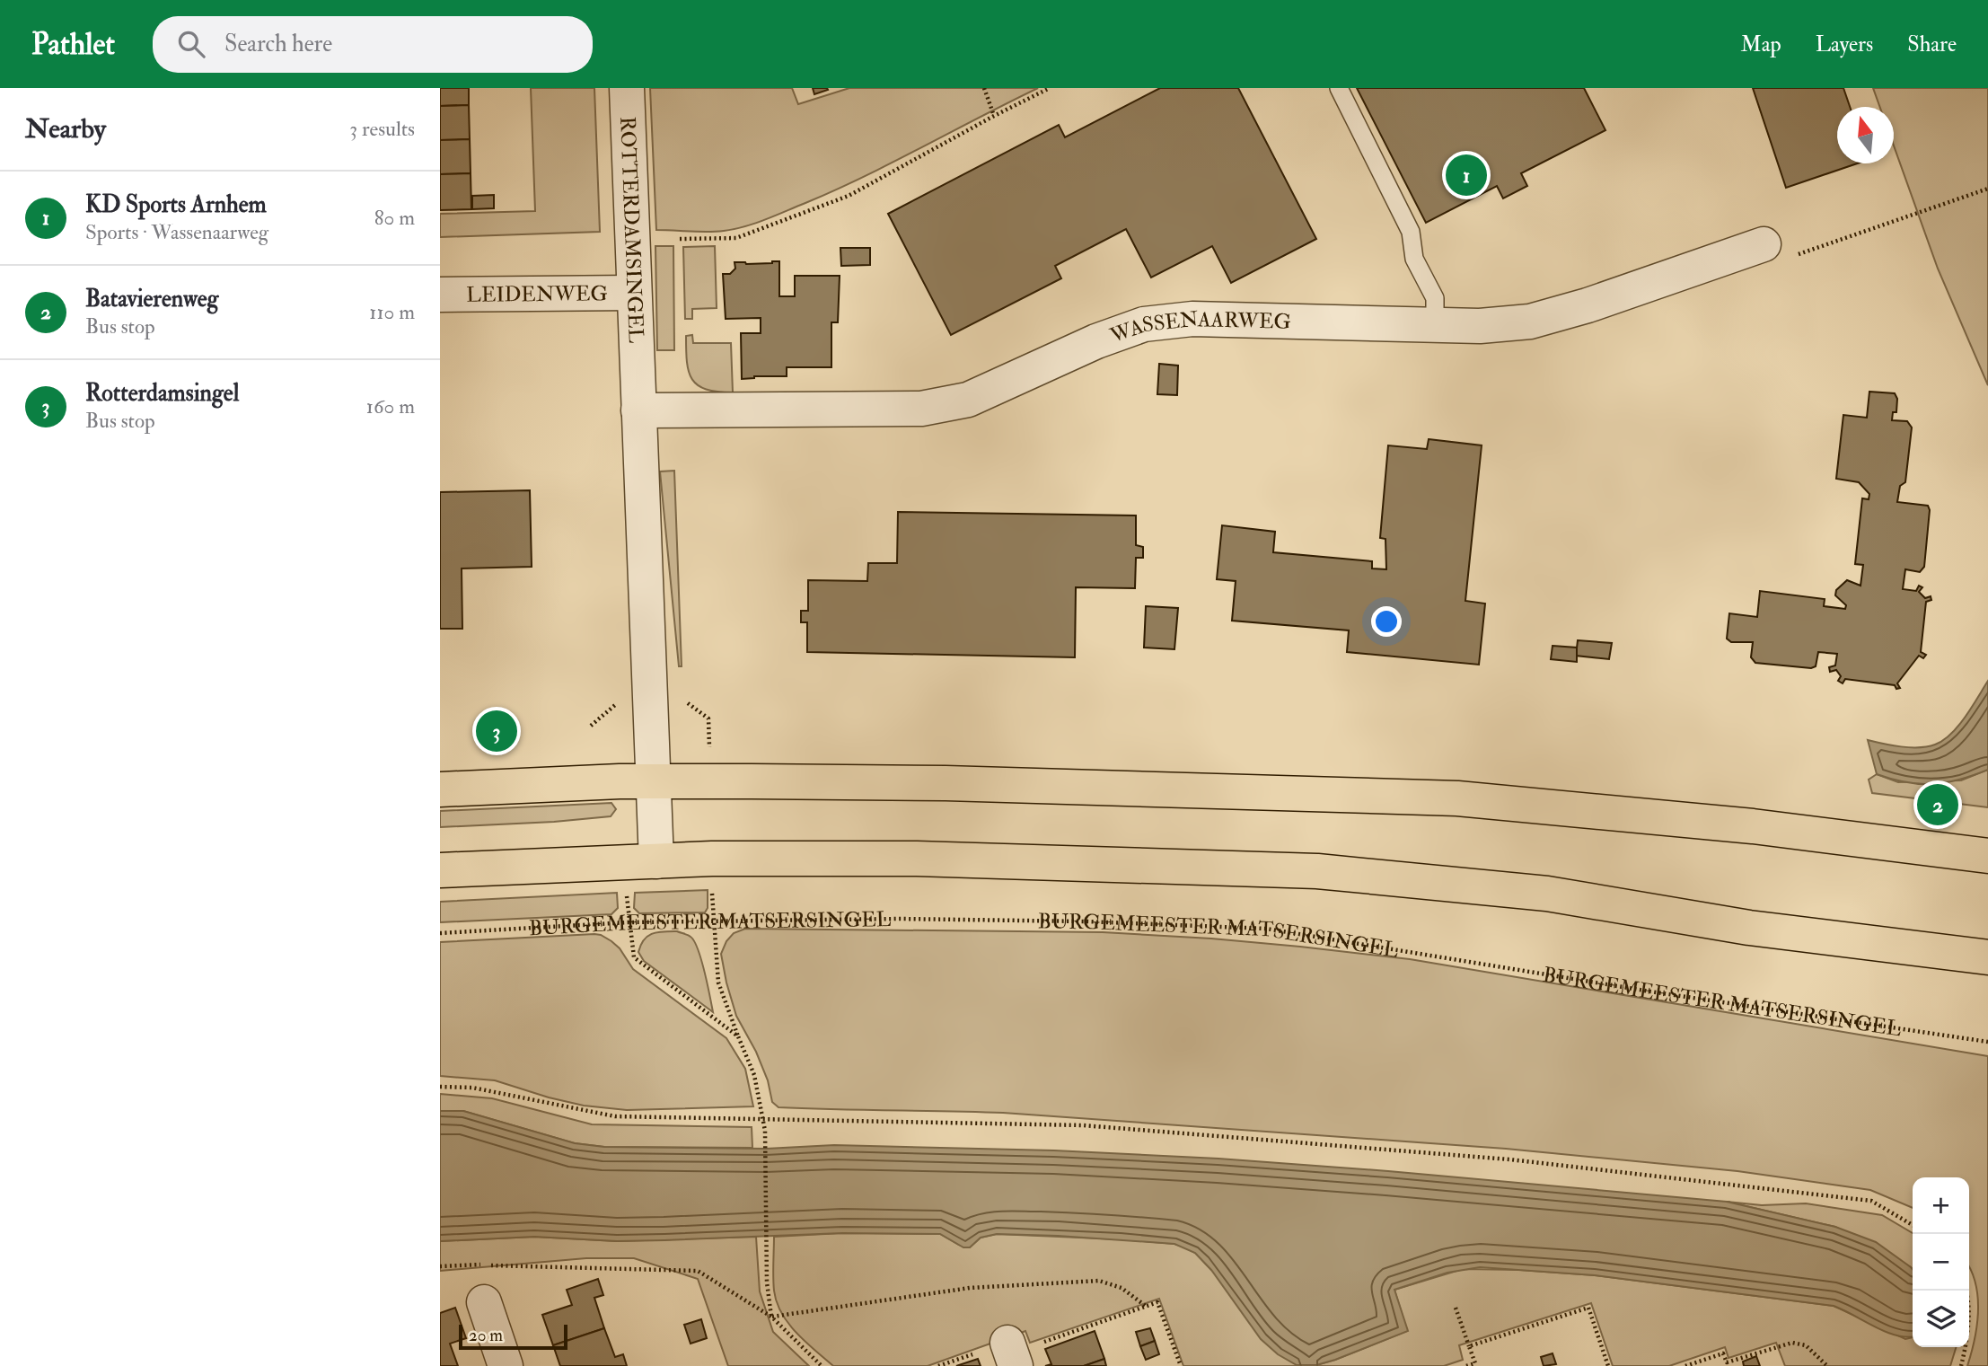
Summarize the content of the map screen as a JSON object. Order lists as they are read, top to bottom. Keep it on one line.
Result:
{"streets":{"street":["ROTTERDAMSINGEL","LEIDENWEG","WASSENAARWEG"],"path":["BURGEMEESTER MATSERSINGEL"]},"crossings":[["ROTTERDAMSINGEL","LEIDENWEG"],["ROTTERDAMSINGEL","WASSENAARWEG"]],"scale_bar":"20 m","north":"top","page":{"header":"Pathlet","search":"Search here","nav":["Map","Layers","Share"],"heading":["Nearby","3 results"],"pins":["1","3","2"],"list":[{"mark":"1","name":"KD Sports Arnhem","note":"Sports · Wassenaarweg","value":"80 m"},{"mark":"2","name":"Batavierenweg","note":"Bus stop","value":"110 m"},{"mark":"3","name":"Rotterdamsingel","note":"Bus stop","value":"160 m"}],"map_buttons":["+","−"],"scale":"20 m"}}
